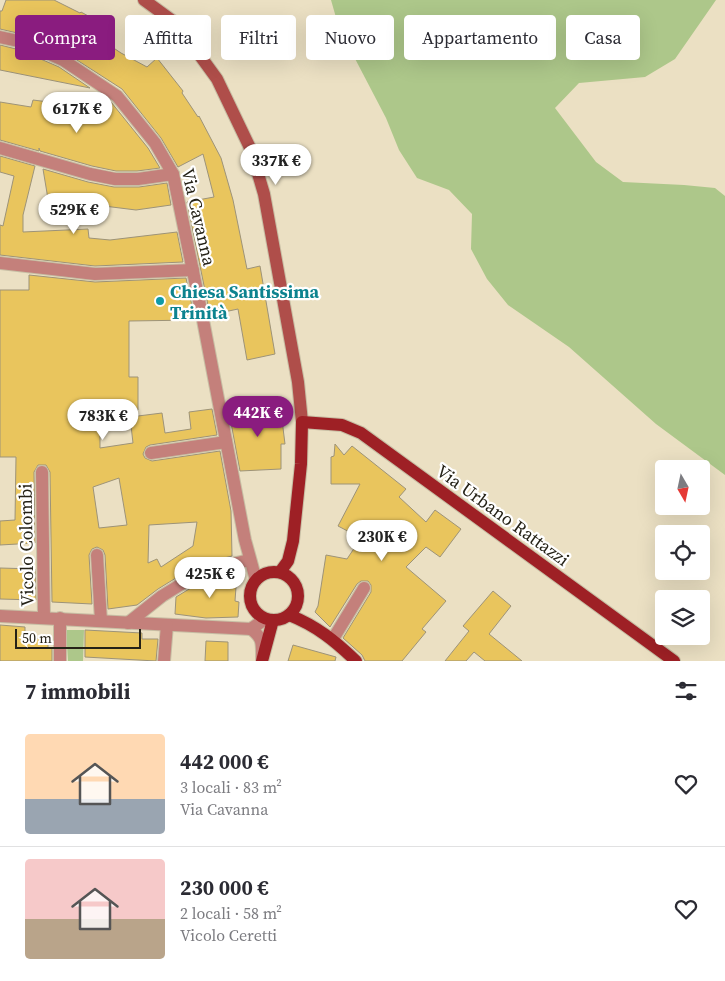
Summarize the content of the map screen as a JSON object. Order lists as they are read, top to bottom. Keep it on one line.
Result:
{"streets":{"main road":["Via Urbano Rattazzi"],"street":["Via Cavanna","Vicolo Colombi"]},"places":["Chiesa Santissima Trinità"],"scale_bar":"50 m","north":"bottom","page":{"chip":["Compra","Affitta","Filtri","Nuovo","Appartamento","Casa"],"price":["617K €","337K €","529K €","442K €","783K €","230K €","425K €"],"scale":"50 m","heading":"7 immobili","list":[{"name":"442 000 €","note":"3 locali · 83 m² · Via Cavanna"},{"name":"230 000 €","note":"2 locali · 58 m² · Vicolo Ceretti"}]}}
